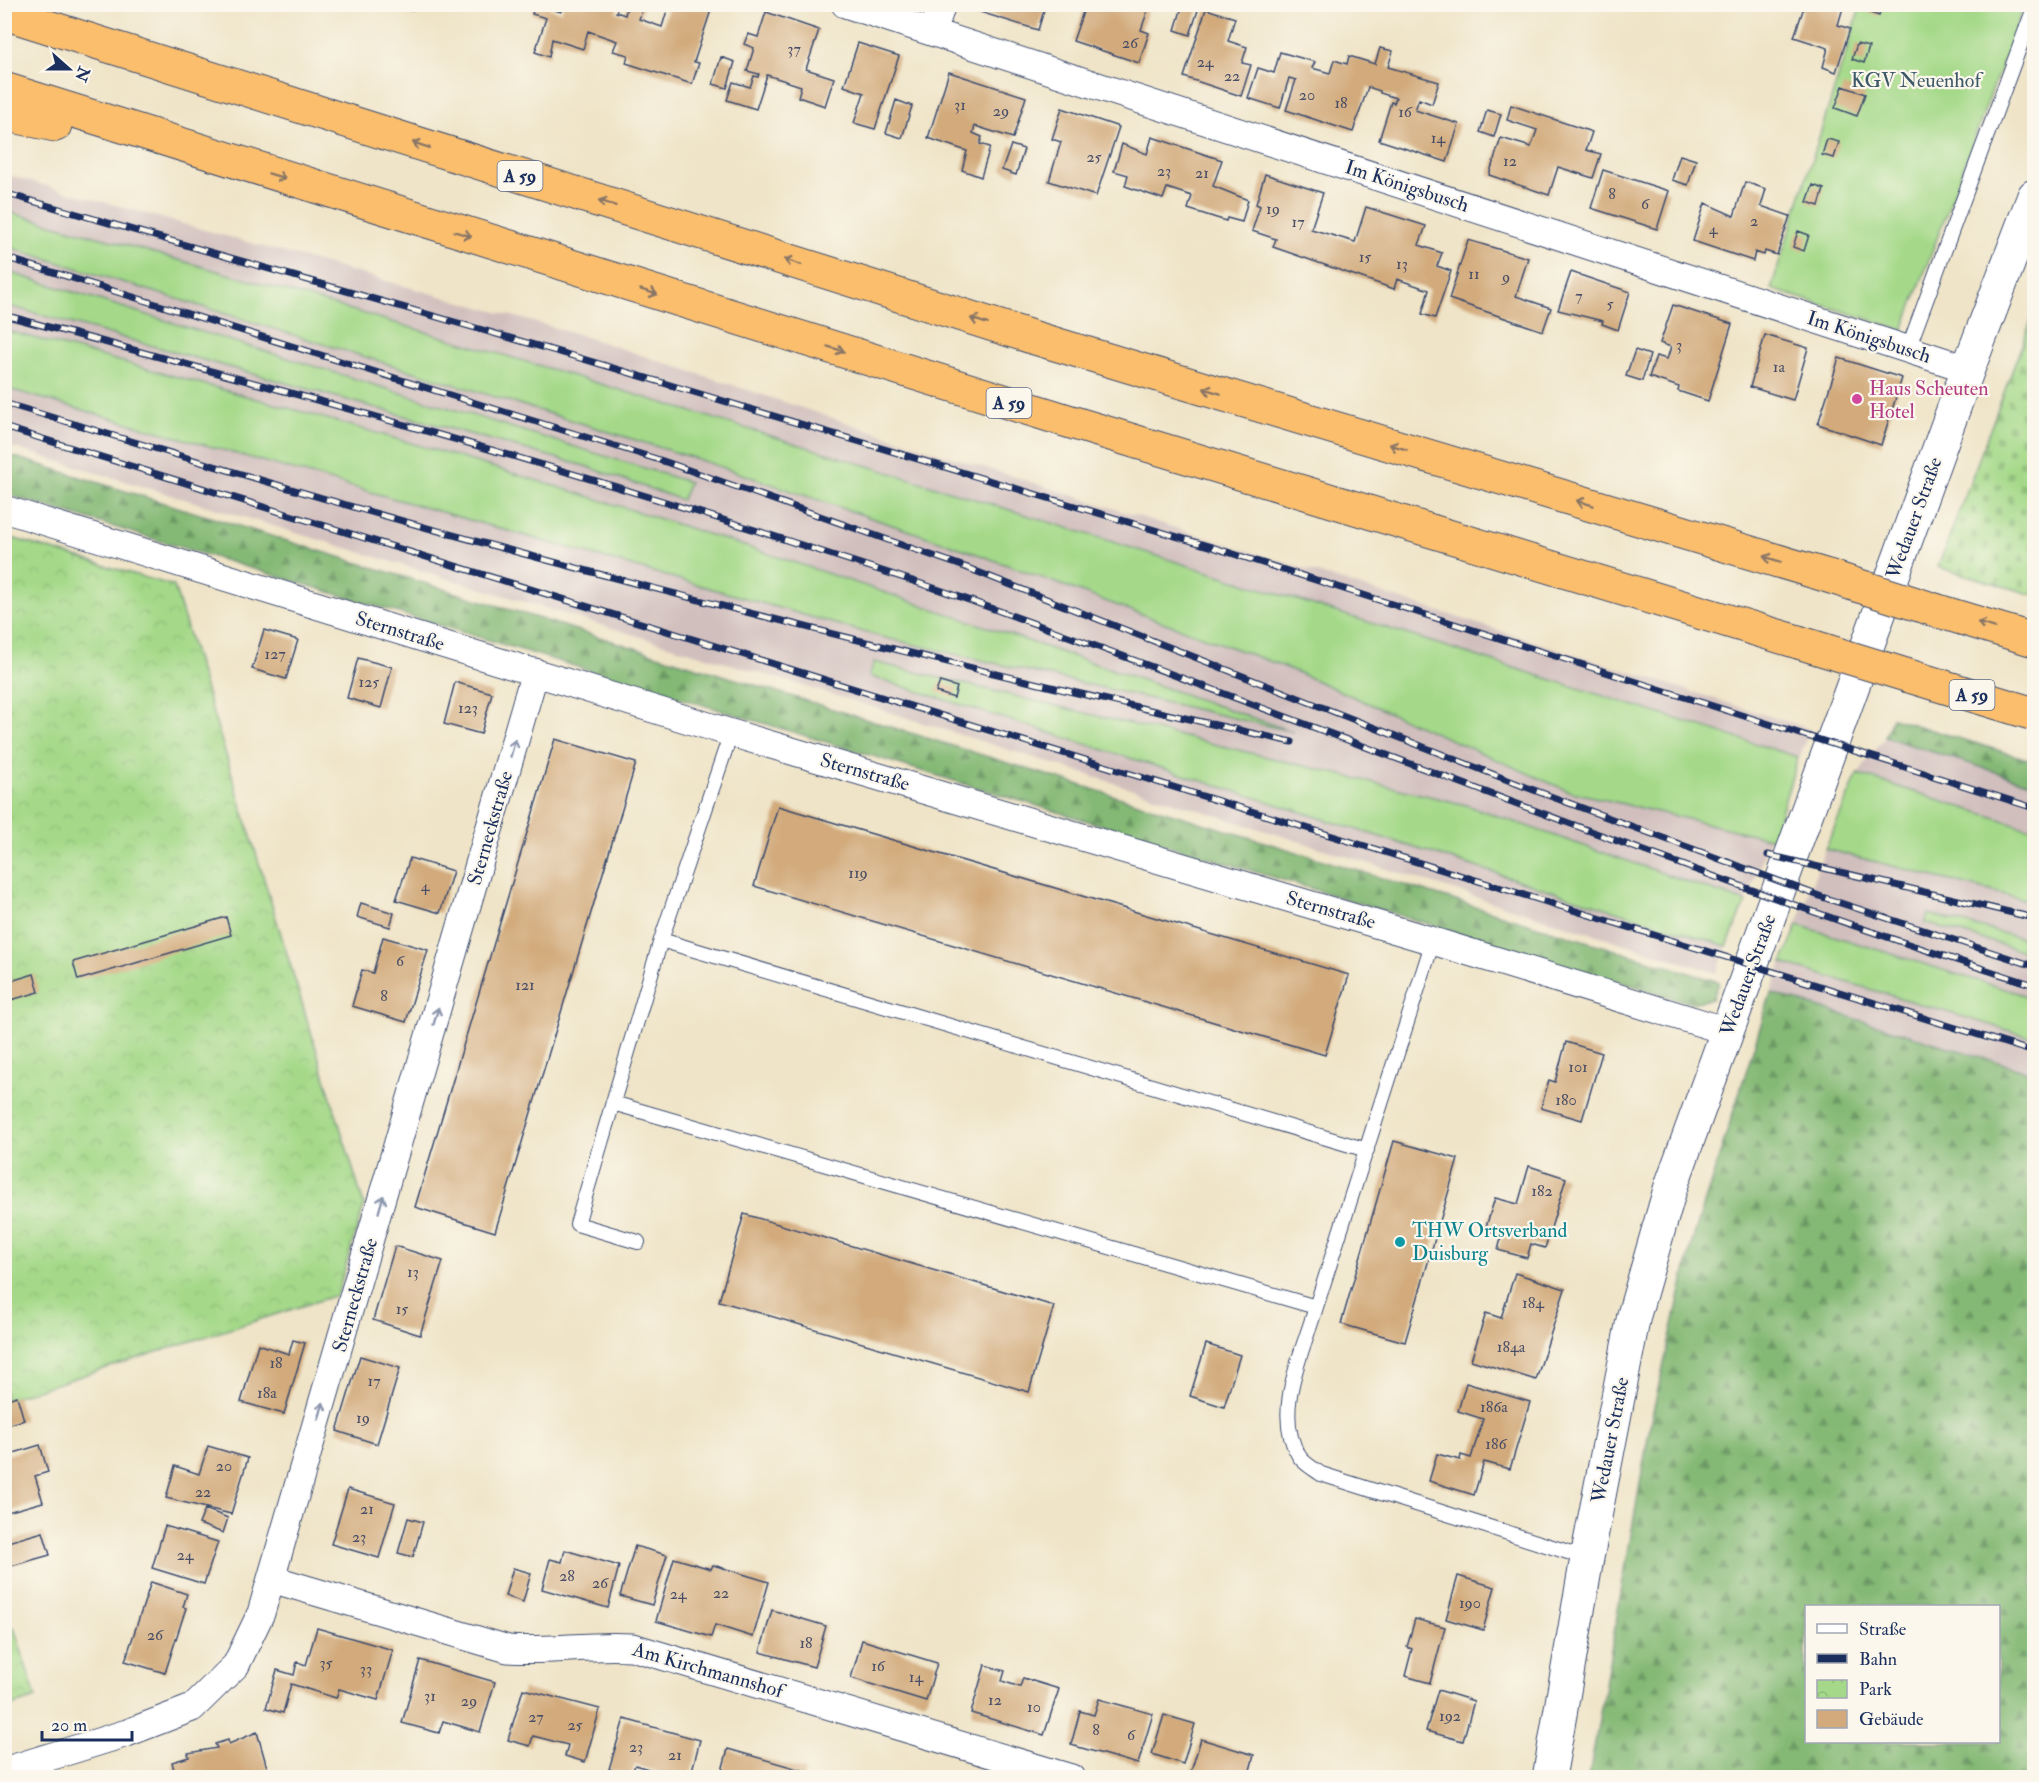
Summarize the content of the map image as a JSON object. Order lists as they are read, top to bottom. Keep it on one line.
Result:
{"streets":{"highway":["A 59"],"street":["Im Königsbusch","Wedauer Straße","Sternstraße","Sterneckstraße","Am Kirchmannshof"]},"crossings":[["Im Königsbusch","Wedauer Straße"],["Wedauer Straße","Sternstraße"],["Sternstraße","Sterneckstraße"],["Sterneckstraße","Am Kirchmannshof"]],"one_way":["Sterneckstraße"],"parks":["KGV Neuenhof"],"places":["Haus Scheuten Hotel","THW Ortsverband Duisburg"],"house_numbers":["26","37","24","22","20","18","31","29","16","14","25","12","23","21","8","6","19","2","17","4","15","13","11","9","7","5","3","1a","127","125","123","119","4","6","121","8","101","180","182","13","184","15","184a","18","17","18a","186a","19","186","20","22","21","23","24","28","26","22","24","190","26","18","35","16","33","14","31","12","29","10","192","27","25","8","6","23","21"],"legend":["Straße","Bahn","Park","Gebäude"],"scale_bar":"20 m","north":"right"}
